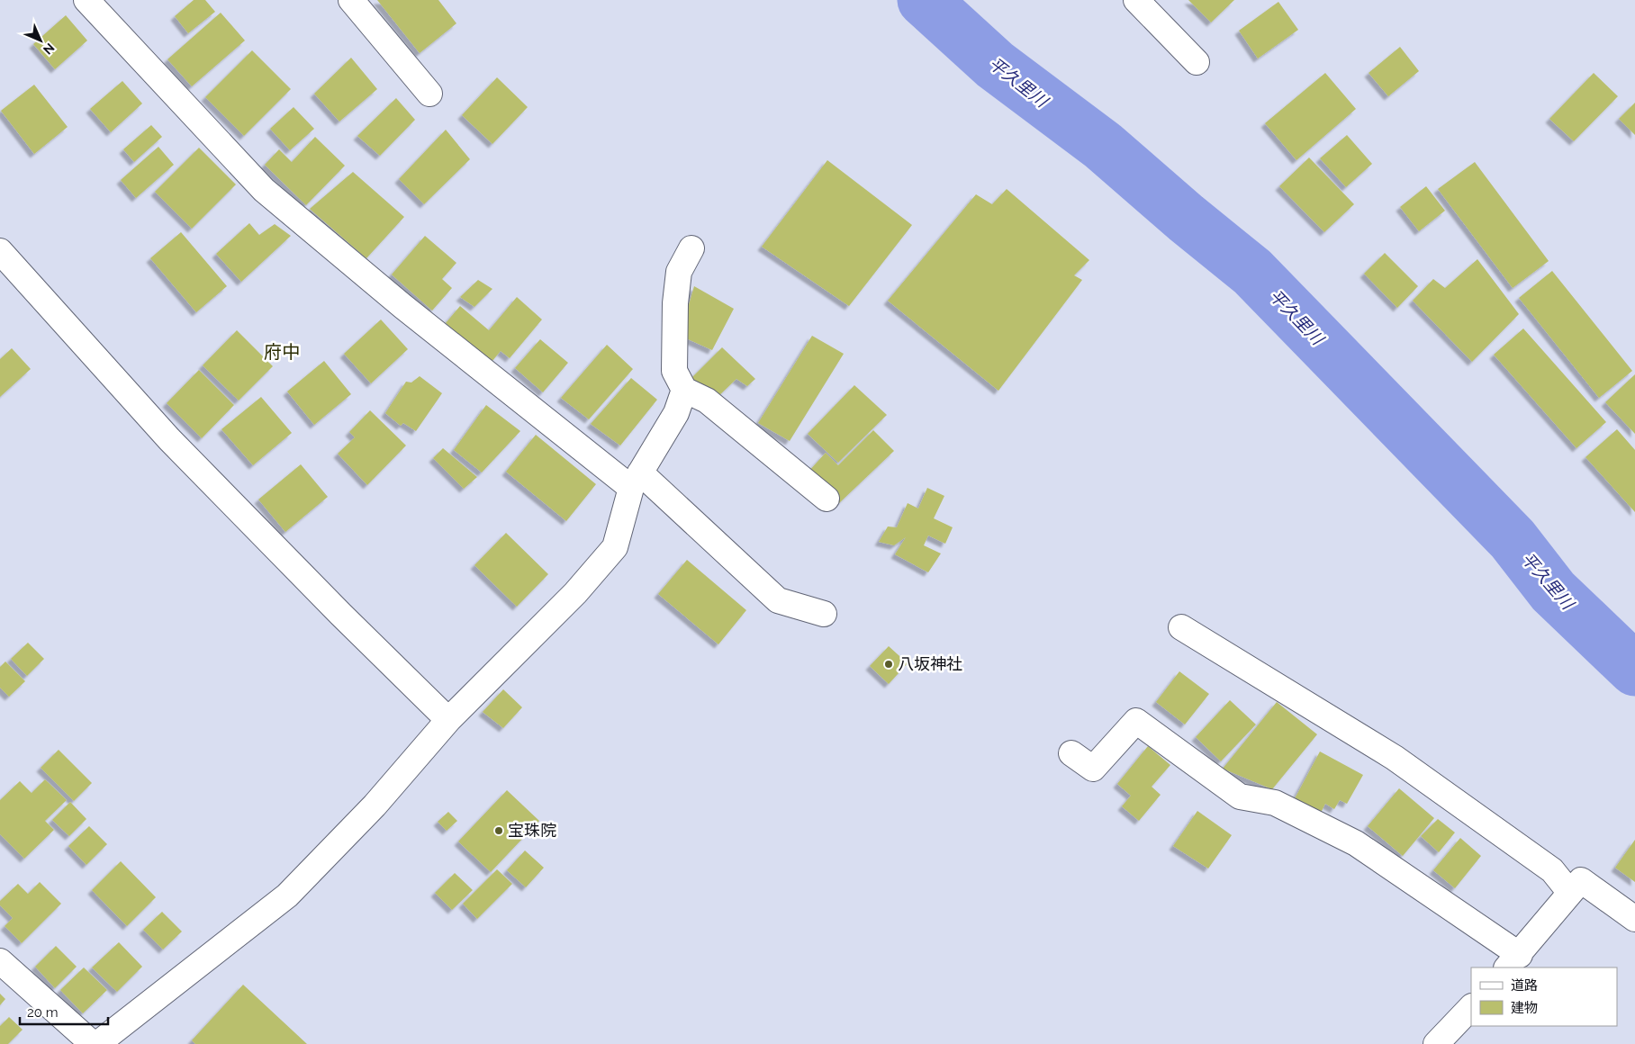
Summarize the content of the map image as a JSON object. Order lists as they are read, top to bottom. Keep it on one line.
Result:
{"districts":["府中"],"water":["平久里川"],"places":["八坂神社","宝珠院"],"legend":["道路","建物"],"scale_bar":"20 m","north":"bottom right"}
